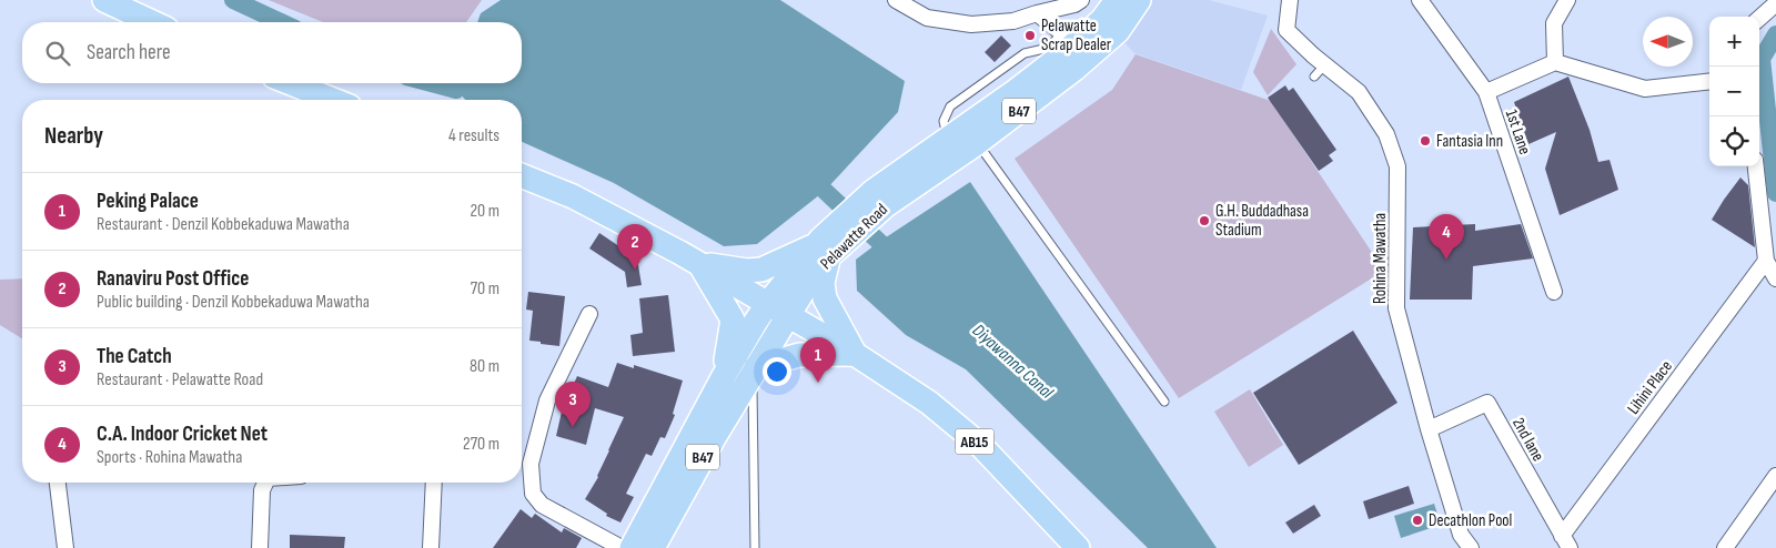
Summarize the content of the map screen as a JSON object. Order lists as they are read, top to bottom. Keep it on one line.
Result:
{"streets":{"main road":["B47","Pelawatte Road","AB15"],"street":["1st Lane","Rohina Mawatha","Lihini Place","2nd lane"]},"crossings":[["Pelawatte Road","AB15"],["Rohina Mawatha","2nd lane"],["Lihini Place","2nd lane"]],"water":["Diyawanna Canal"],"places":["Pelawatte Scrap Dealer","Fantasia Inn","G.H. Buddadhasa Stadium","Decathlon Pool"],"north":"left","page":{"map_buttons":["+","−"],"search":"Search here","heading":["Nearby","4 results"],"list":[{"mark":"1","name":"Peking Palace","note":"Restaurant · Denzil Kobbekaduwa Mawatha","value":"20 m"},{"mark":"2","name":"Ranaviru Post Office","note":"Public building · Denzil Kobbekaduwa Mawatha","value":"70 m"},{"mark":"3","name":"The Catch","note":"Restaurant · Pelawatte Road","value":"80 m"},{"mark":"4","name":"C.A. Indoor Cricket Net","note":"Sports · Rohina Mawatha","value":"270 m"}],"pins":["4","2","1","3"]}}
